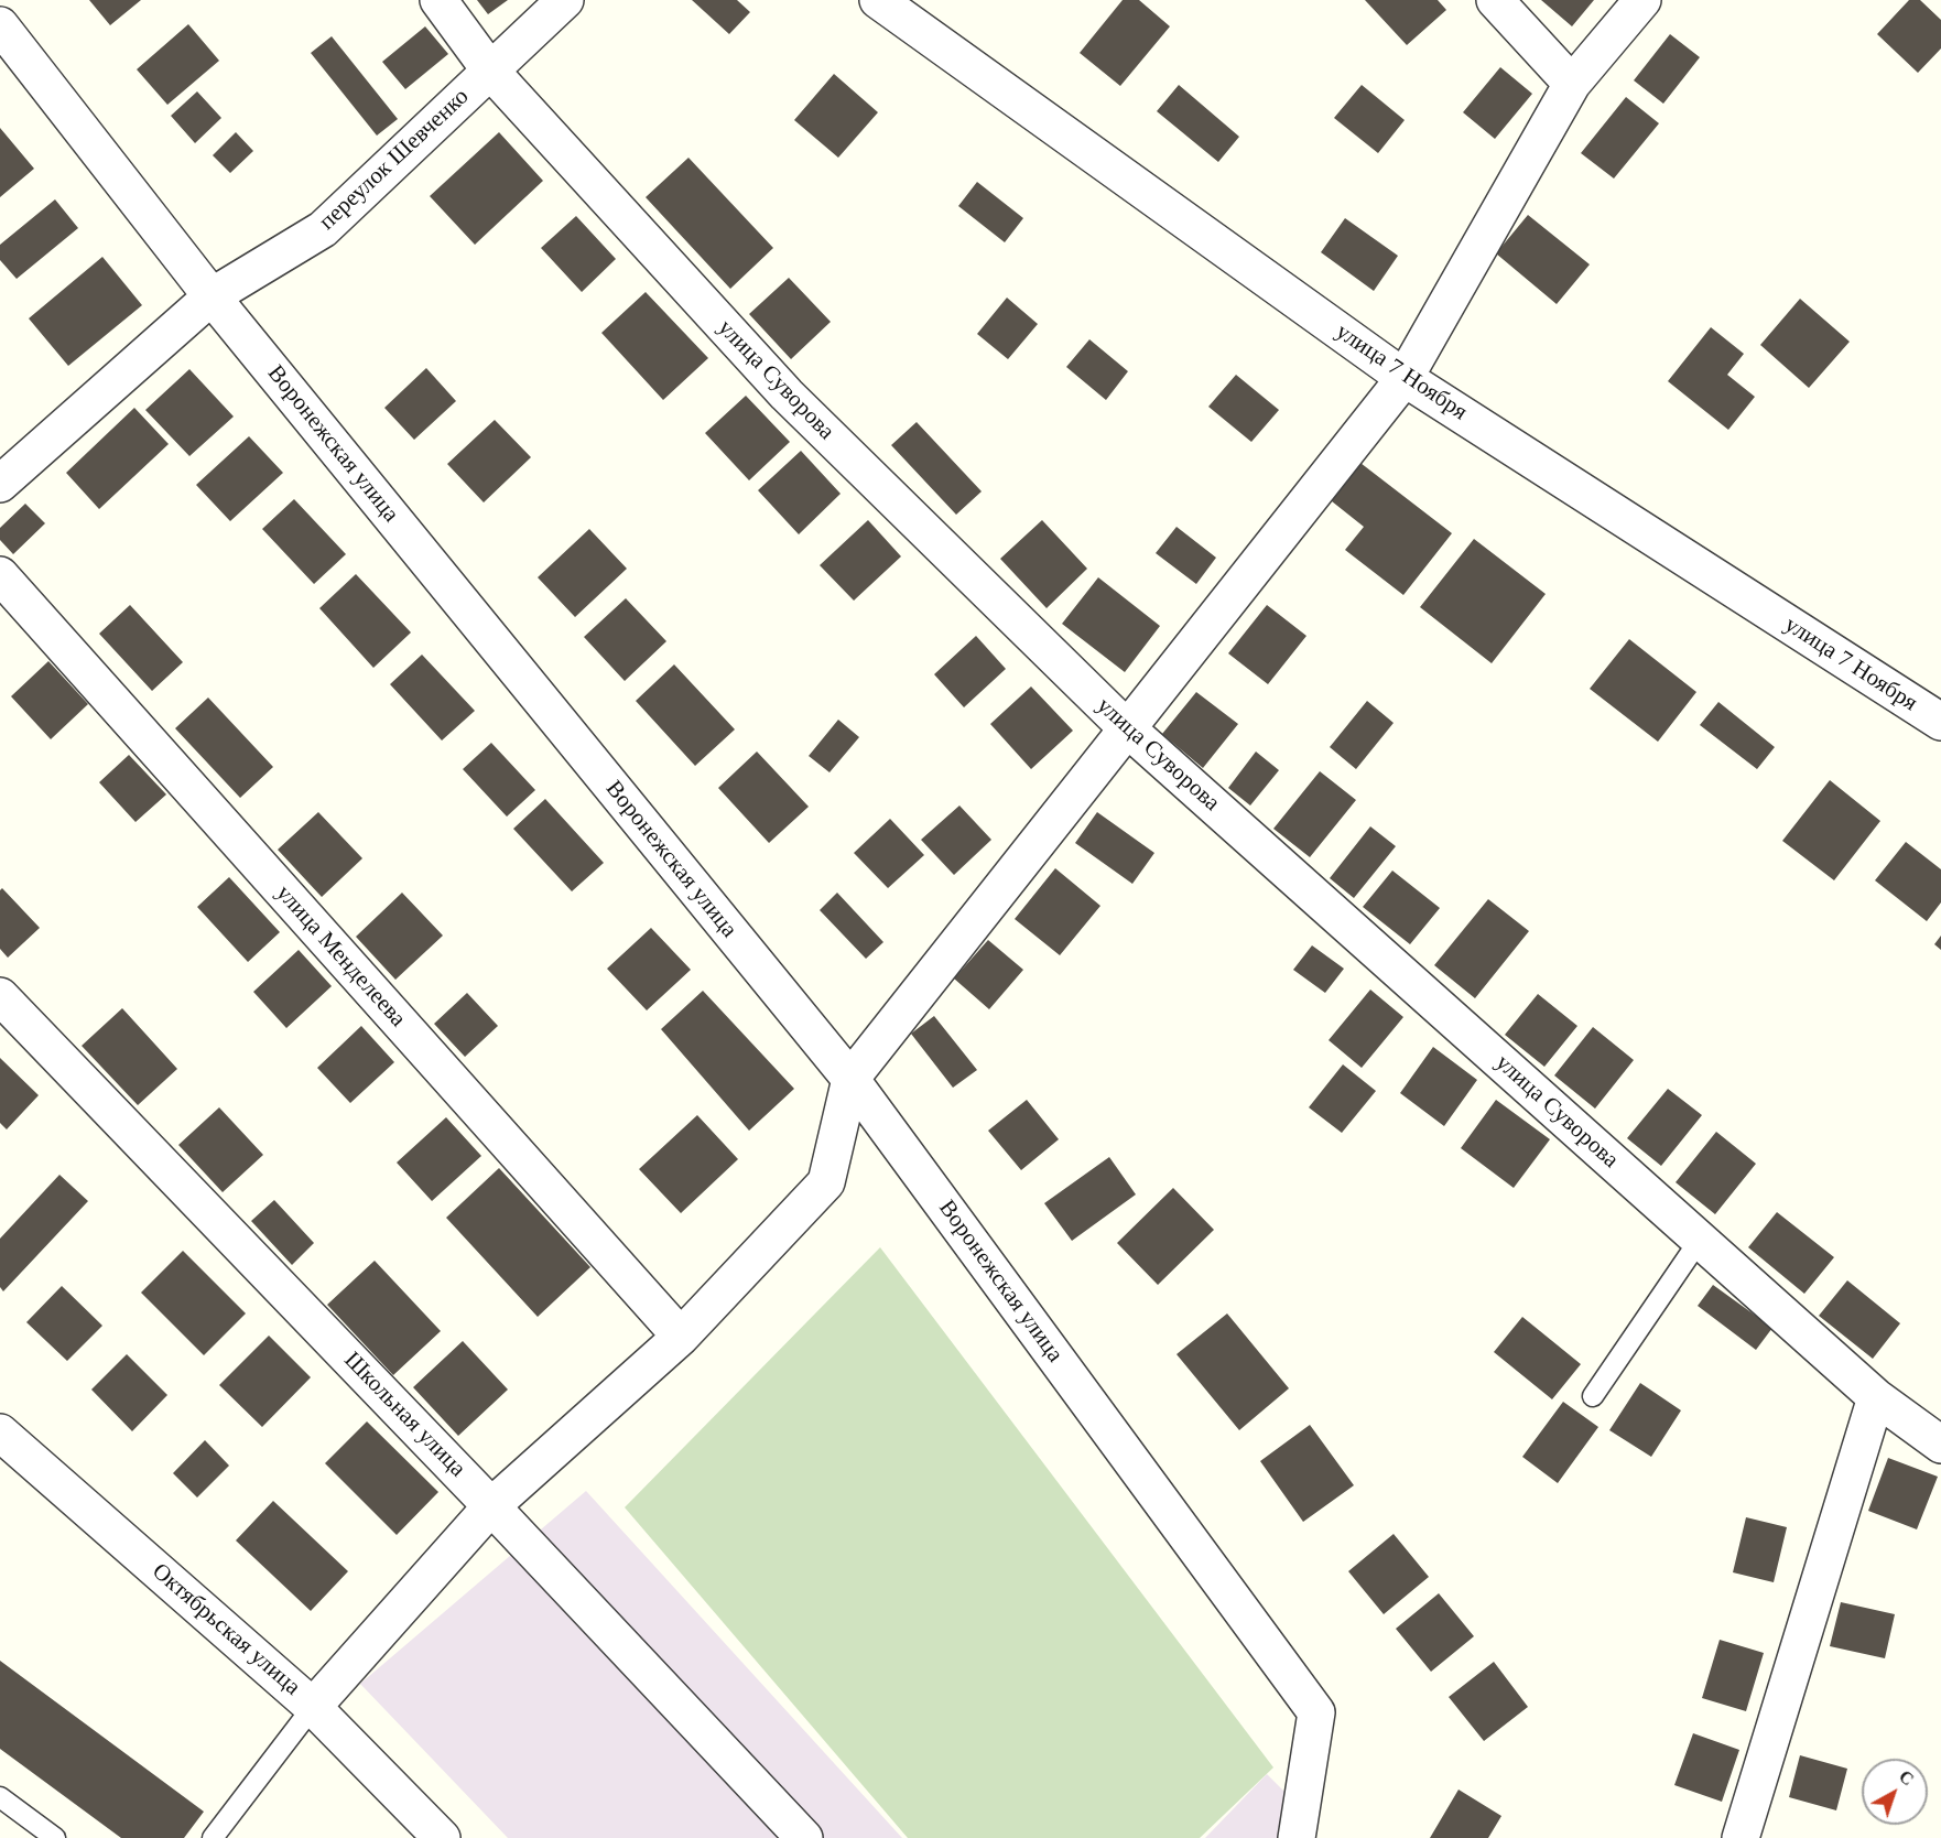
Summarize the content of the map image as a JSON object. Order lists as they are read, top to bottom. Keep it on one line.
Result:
{"streets":{"street":["переулок Шевченко","улица 7 Ноября","улица Суворова","Воронежская улица","улица Менделеева","Школьная улица","Октябрьская улица"]},"crossings":[["переулок Шевченко","улица Суворова"],["переулок Шевченко","Воронежская улица"]],"north":"top right"}
